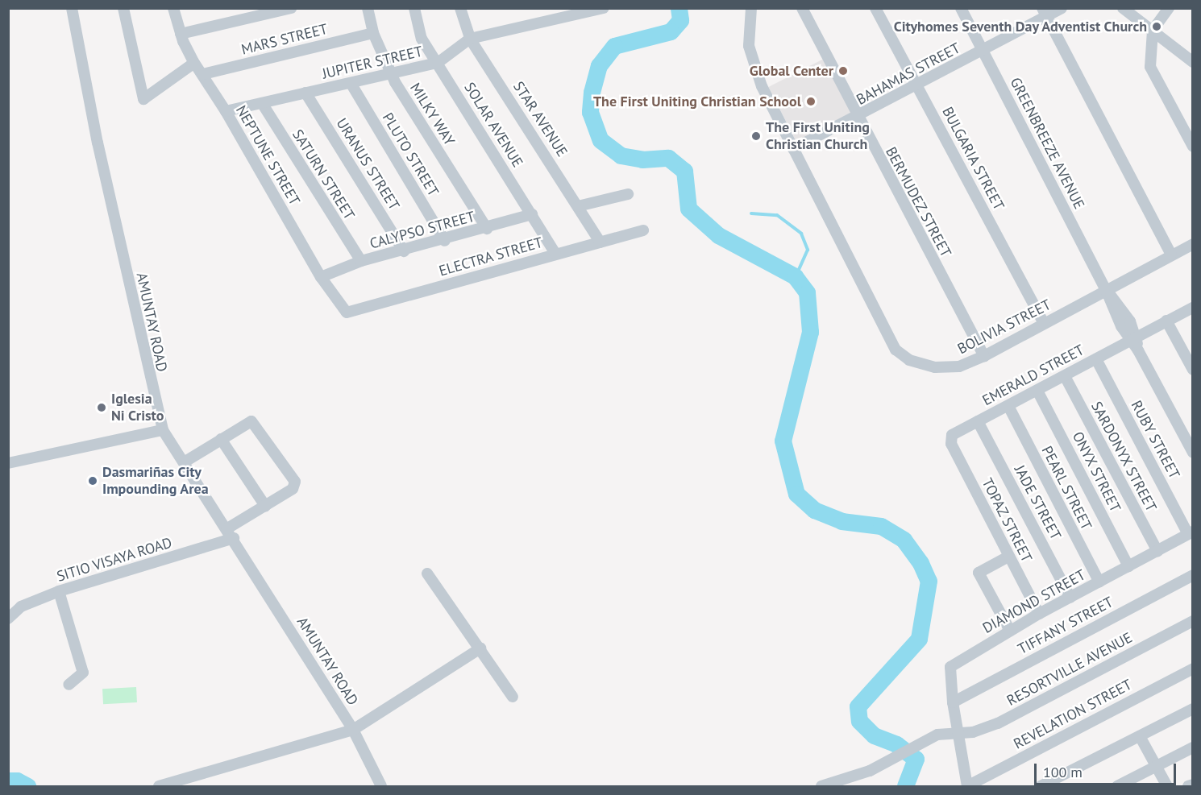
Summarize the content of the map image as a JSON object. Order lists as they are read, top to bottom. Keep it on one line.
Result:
{"streets":{"street":["MARS STREET","JUPITER STREET","BAHAMAS STREET","MILKY WAY","STAR AVENUE","SOLAR AVENUE","GREENBREEZE AVENUE","PLUTO STREET","NEPTUNE STREET","BULGARIA STREET","URANUS STREET","SATURN STREET","BERMUDEZ STREET","CALYPSO STREET","ELECTRA STREET","AMUNTAY ROAD","BOLIVIA STREET","EMERALD STREET","RUBY STREET","SARDONYX STREET","ONYX STREET","PEARL STREET","JADE STREET","TOPAZ STREET","SITIO VISAYA ROAD","DIAMOND STREET","TIFFANY STREET","RESORTVILLE AVENUE","REVELATION STREET"]},"crossings":[["MARS STREET","MILKY WAY"],["MARS STREET","NEPTUNE STREET"],["JUPITER STREET","MILKY WAY"],["JUPITER STREET","STAR AVENUE"],["JUPITER STREET","SOLAR AVENUE"],["JUPITER STREET","PLUTO STREET"],["JUPITER STREET","NEPTUNE STREET"],["JUPITER STREET","URANUS STREET"],["JUPITER STREET","SATURN STREET"],["BAHAMAS STREET","GREENBREEZE AVENUE"],["BAHAMAS STREET","BULGARIA STREET"],["BAHAMAS STREET","BERMUDEZ STREET"],["BAHAMAS STREET","BOLIVIA STREET"],["MILKY WAY","CALYPSO STREET"],["STAR AVENUE","ELECTRA STREET"],["SOLAR AVENUE","CALYPSO STREET"],["SOLAR AVENUE","ELECTRA STREET"],["GREENBREEZE AVENUE","BOLIVIA STREET"],["GREENBREEZE AVENUE","EMERALD STREET"],["PLUTO STREET","CALYPSO STREET"],["NEPTUNE STREET","CALYPSO STREET"],["NEPTUNE STREET","ELECTRA STREET"],["BULGARIA STREET","BOLIVIA STREET"],["URANUS STREET","CALYPSO STREET"],["SATURN STREET","CALYPSO STREET"],["BERMUDEZ STREET","BOLIVIA STREET"],["AMUNTAY ROAD","SITIO VISAYA ROAD"],["EMERALD STREET","RUBY STREET"],["EMERALD STREET","SARDONYX STREET"],["EMERALD STREET","ONYX STREET"],["EMERALD STREET","PEARL STREET"],["EMERALD STREET","JADE STREET"],["EMERALD STREET","TOPAZ STREET"],["RUBY STREET","DIAMOND STREET"],["SARDONYX STREET","DIAMOND STREET"],["ONYX STREET","DIAMOND STREET"],["PEARL STREET","DIAMOND STREET"],["JADE STREET","DIAMOND STREET"],["TOPAZ STREET","DIAMOND STREET"],["DIAMOND STREET","TIFFANY STREET"],["DIAMOND STREET","RESORTVILLE AVENUE"],["DIAMOND STREET","REVELATION STREET"]],"places":["Cityhomes Seventh Day Adventist Church","Global Center","The First Uniting Christian School","The First Uniting Christian Church","Iglesia Ni Cristo","Dasmariñas City Impounding Area"],"scale_bar":"100 m"}
